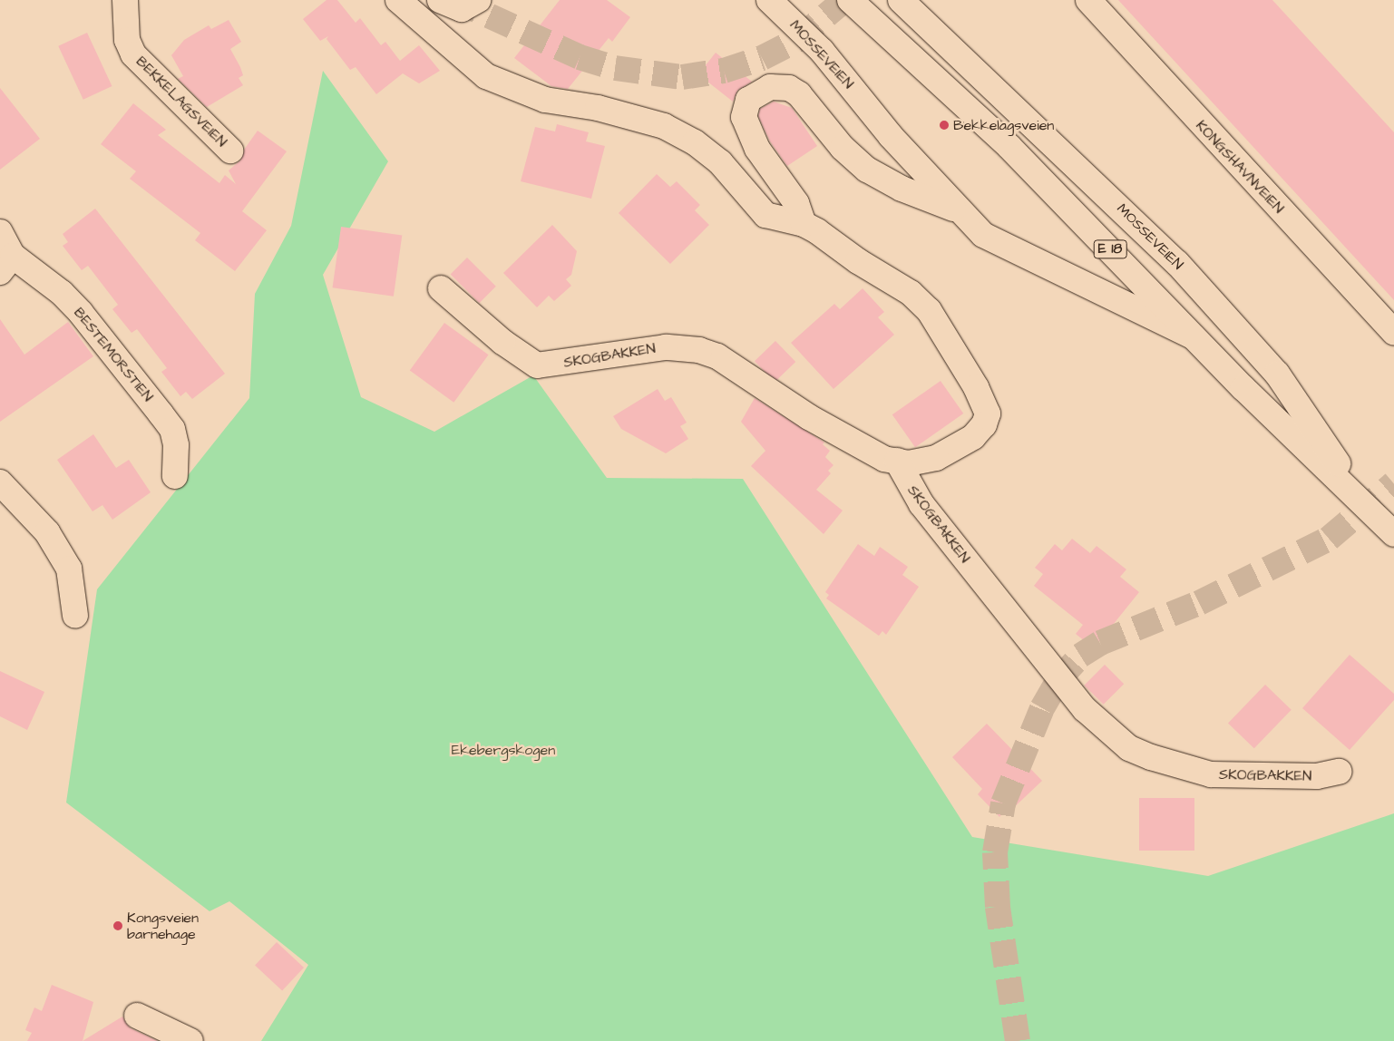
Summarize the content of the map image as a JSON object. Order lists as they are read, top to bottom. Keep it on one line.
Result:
{"streets":{"main road":["MOSSEVEIEN","BEKKELAGSVEIEN","KONGSHAVNVEIEN","E 18","BESTEMORSTIEN","SKOGBAKKEN"]},"parks":["Ekebergskogen"],"places":["Bekkelagsveien","Kongsveien barnehage"]}
